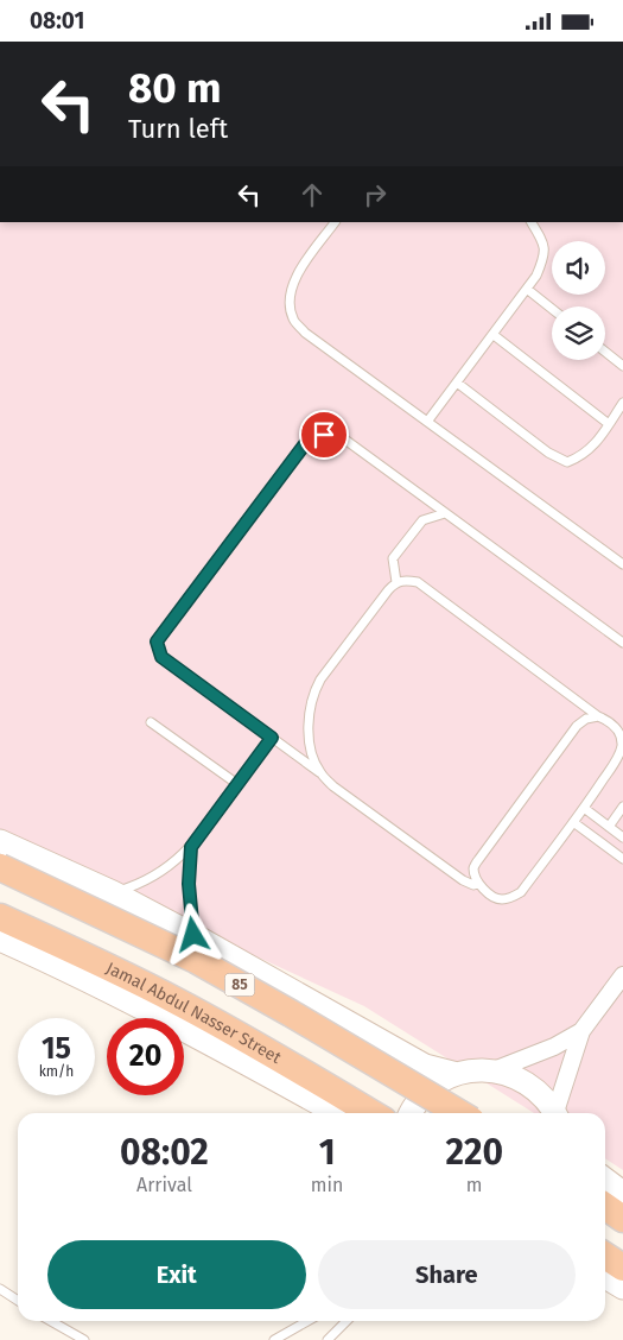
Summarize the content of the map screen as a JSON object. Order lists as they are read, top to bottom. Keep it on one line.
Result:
{"streets":{"highway":["85","Jamal Abdul Nasser Street"]},"page":{"status":"08:01","turn":["80 m","Turn left"],"speed":"15 km/h","limit":"20","eta":["08:02","Arrival","1","min","220","m"],"buttons":["Exit","Share"]}}
